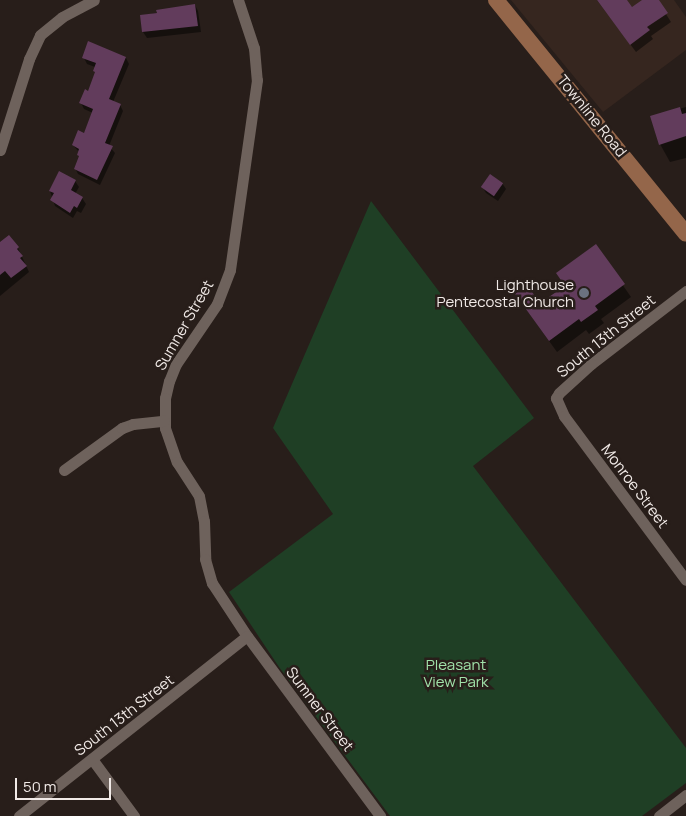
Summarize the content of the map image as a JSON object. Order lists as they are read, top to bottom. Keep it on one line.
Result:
{"streets":{"street":["Townline Road","Sumner Street","South 13th Street","Monroe Street"]},"crossings":[["Sumner Street","South 13th Street"],["South 13th Street","Monroe Street"]],"parks":["Pleasant View Park"],"places":["Lighthouse Pentecostal Church"],"scale_bar":"50 m"}
